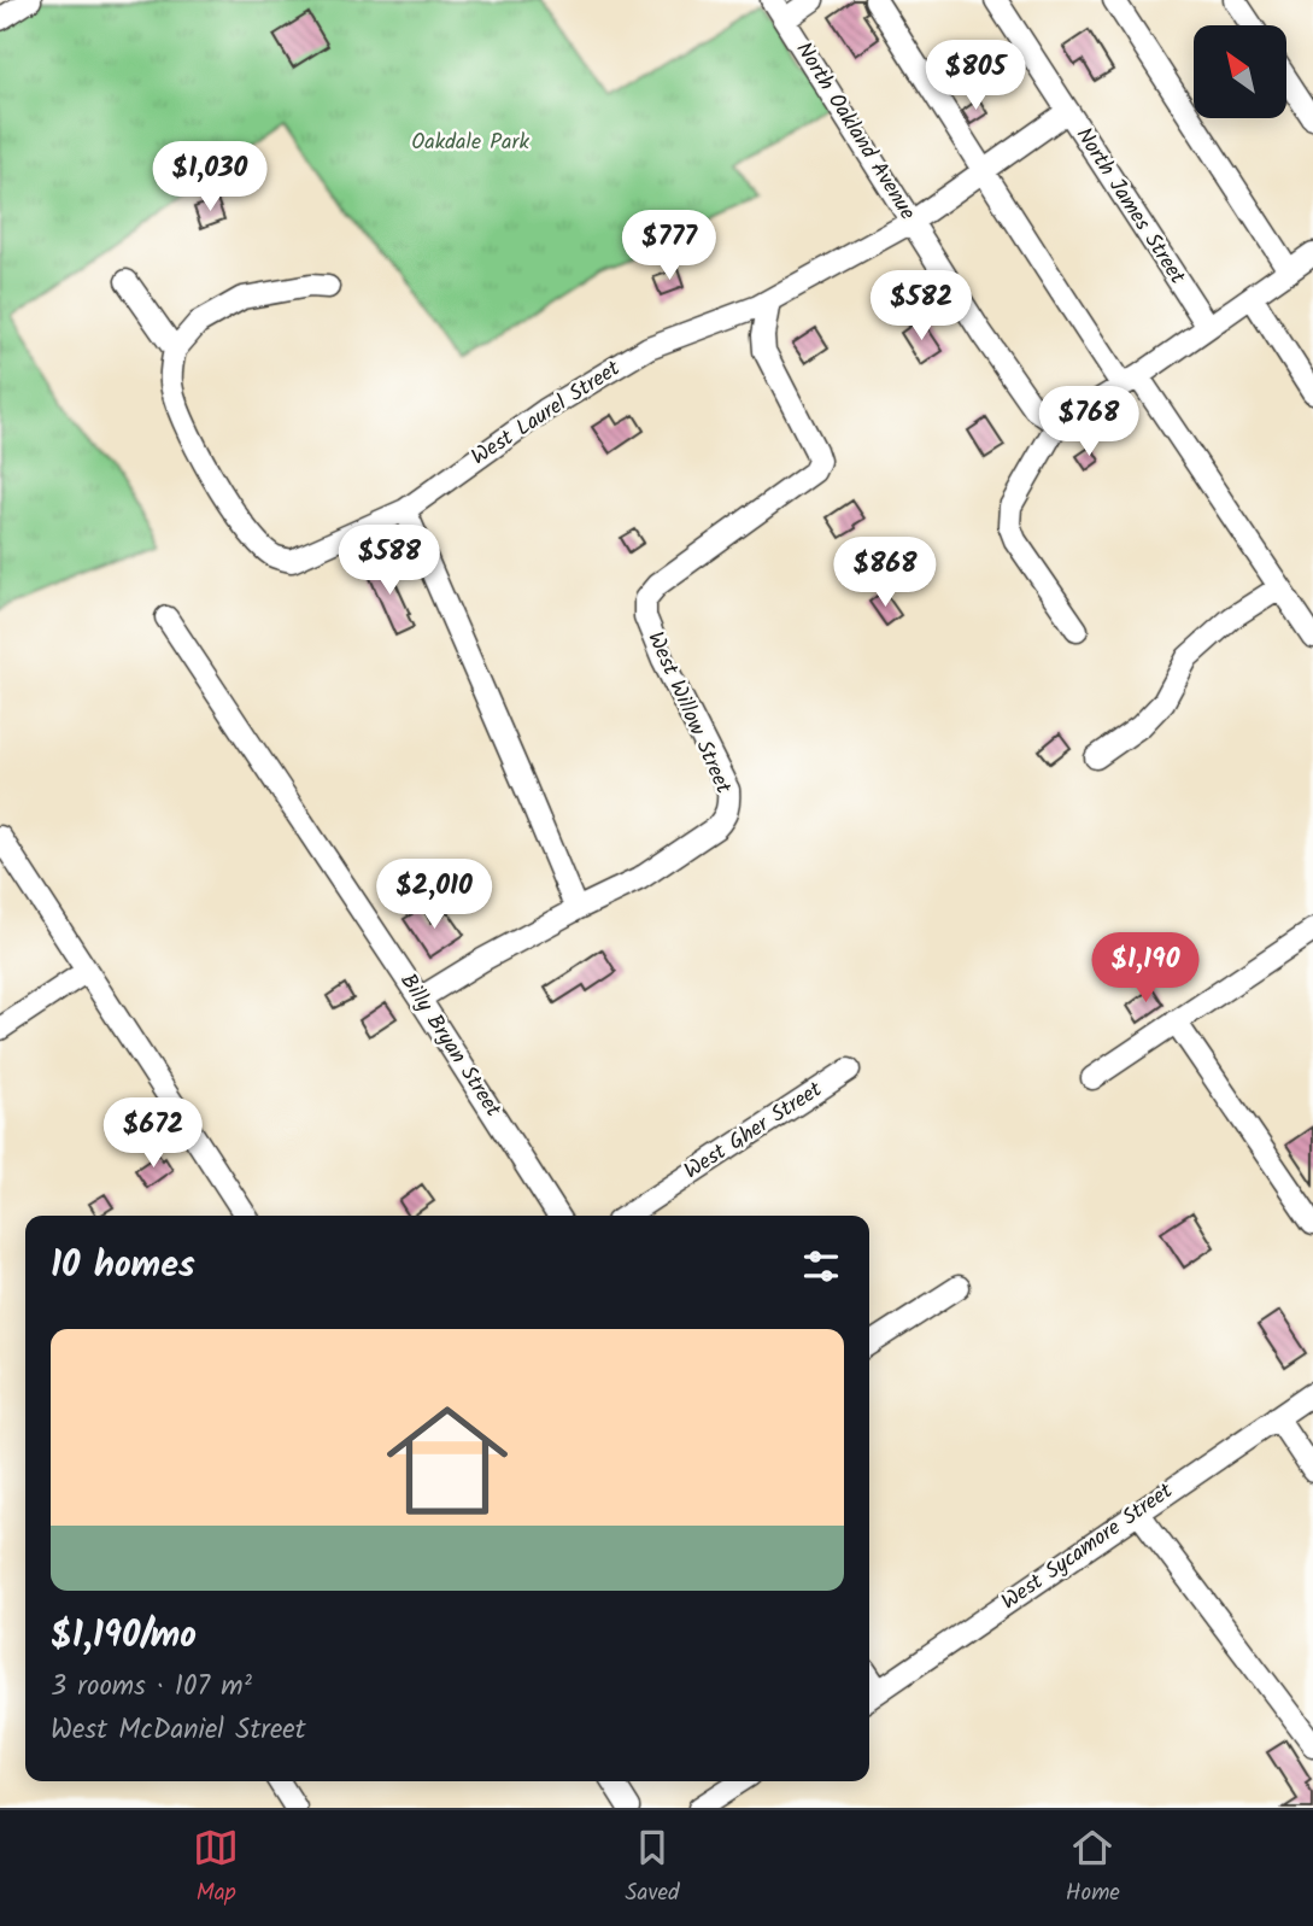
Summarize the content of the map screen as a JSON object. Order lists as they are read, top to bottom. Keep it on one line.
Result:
{"streets":{"street":["North Oakland Avenue","North James Street","West Laurel Street","West Willow Street","Billy Bryan Street","West Gher Street","West Sycamore Street"]},"crossings":[["North Oakland Avenue","West Laurel Street"],["North James Street","West Laurel Street"],["West Laurel Street","West Willow Street"],["West Willow Street","Billy Bryan Street"]],"parks":["Oakdale Park"],"north":"top left","page":{"price":["$805","$1,030","$777","$582","$768","$588","$868","$2,010","$1,190","$672"],"heading":"10 homes","list":[{"name":"$1,190/mo","note":"3 rooms · 107 m² · West McDaniel Street"}],"tabs":["Map","Saved","Home"]}}
